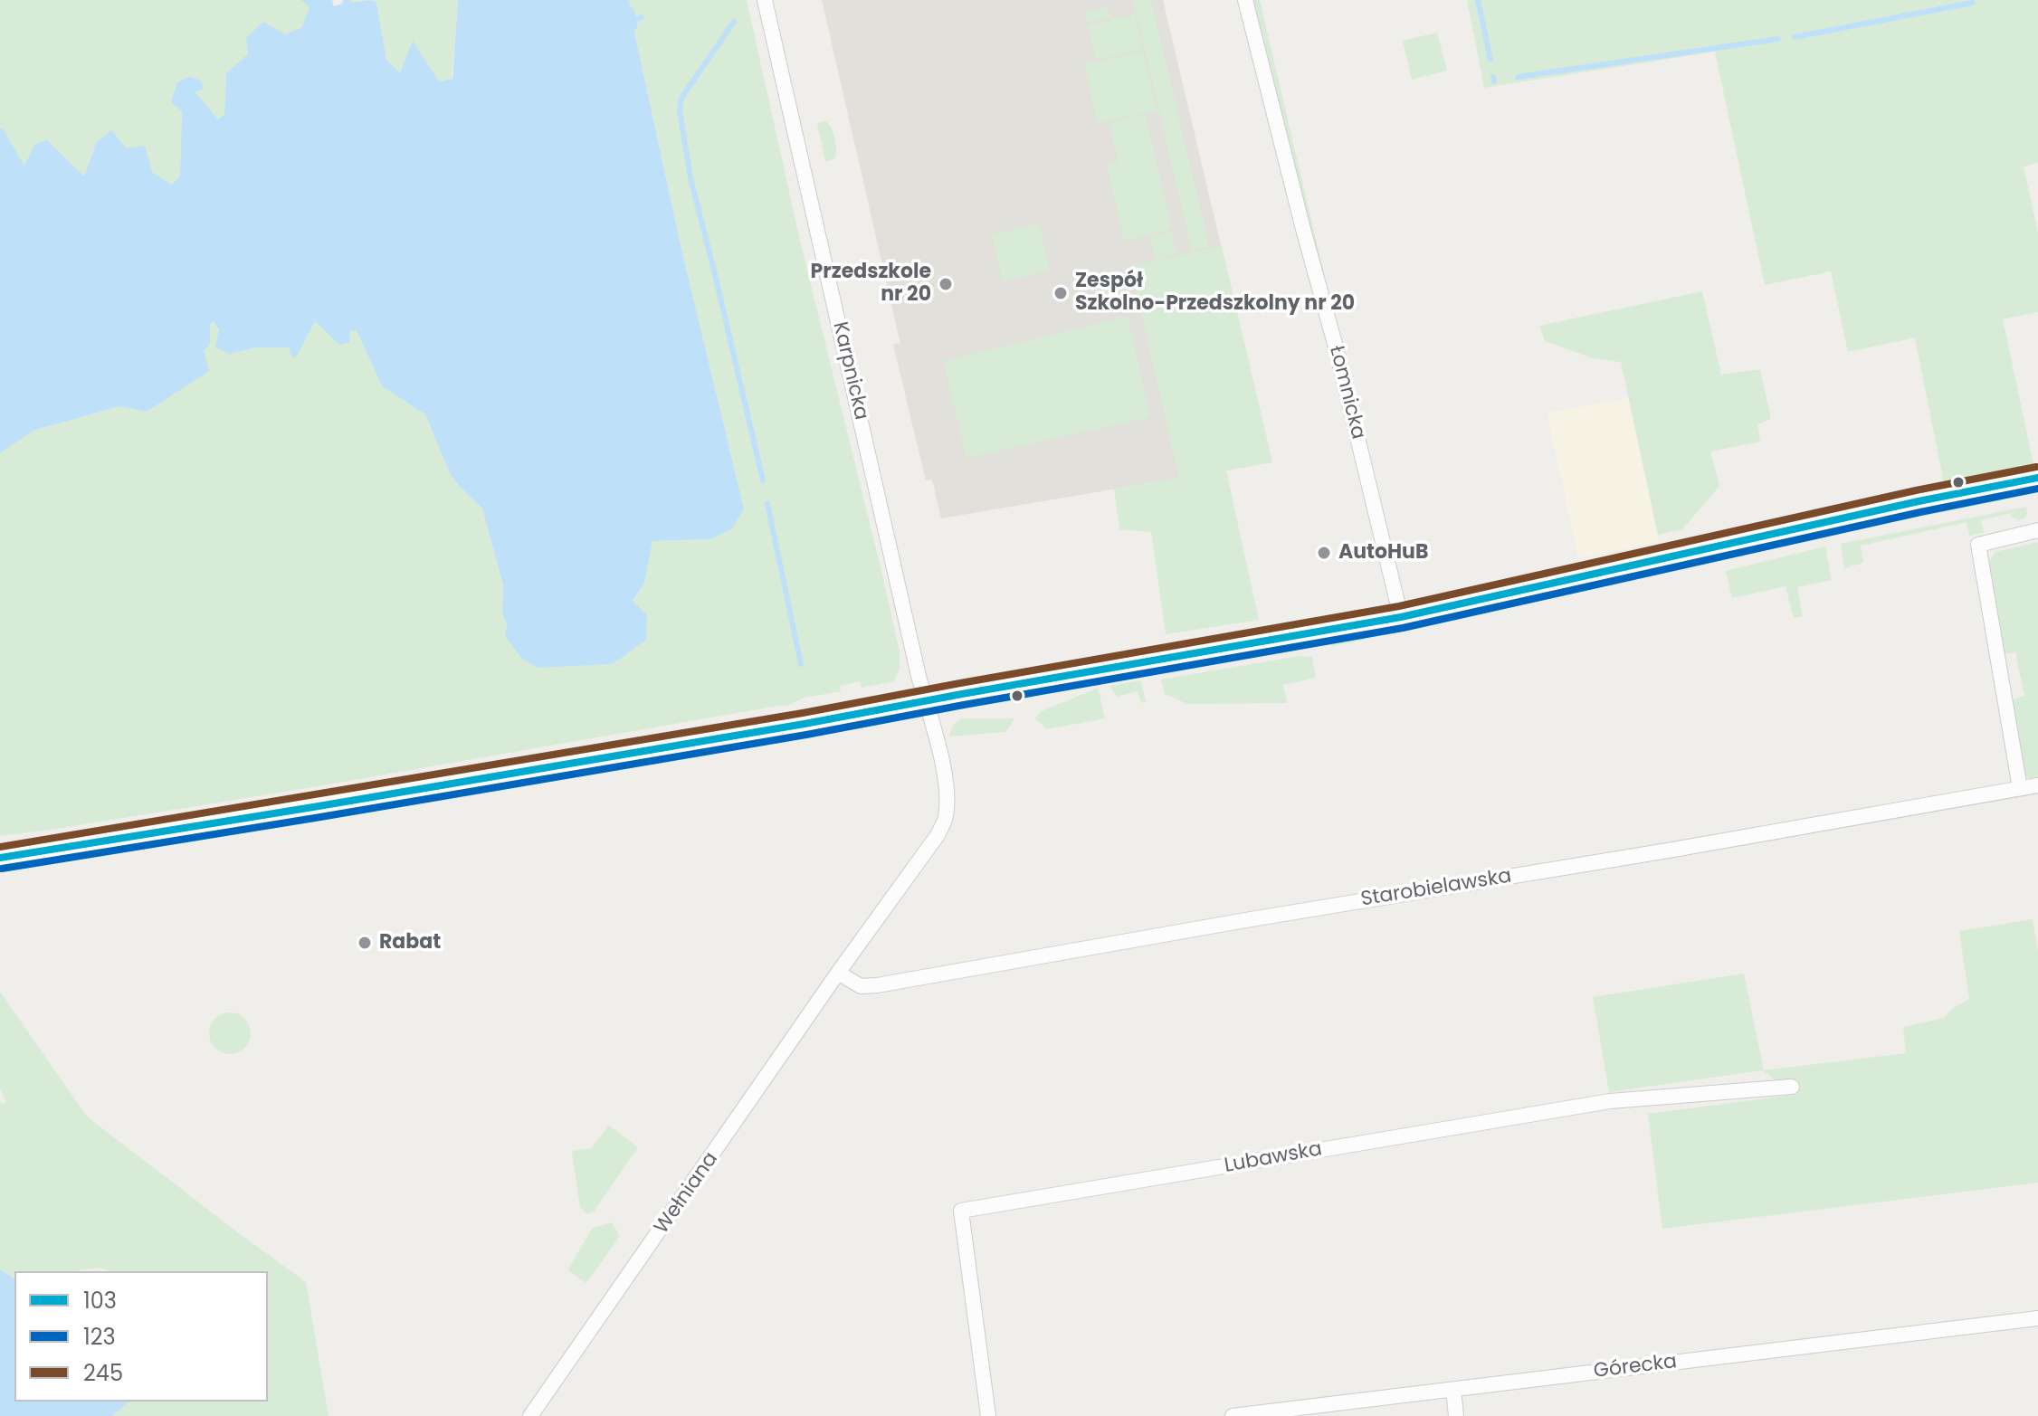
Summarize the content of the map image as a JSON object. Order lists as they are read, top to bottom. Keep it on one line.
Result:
{"streets":{"street":["Karpnicka","Łomnicka","Starobielawska","Lubawska","Wełniana","Górecka"]},"crossings":[["Karpnicka","Wełniana"],["Starobielawska","Wełniana"]],"places":["Przedszkole nr 20","Zespół Szkolno-Przedszkolny nr 20","AutoHuB","Rabat"],"lines":["transit line 245","transit line 103","transit line 123"],"legend":["103","123","245"]}
